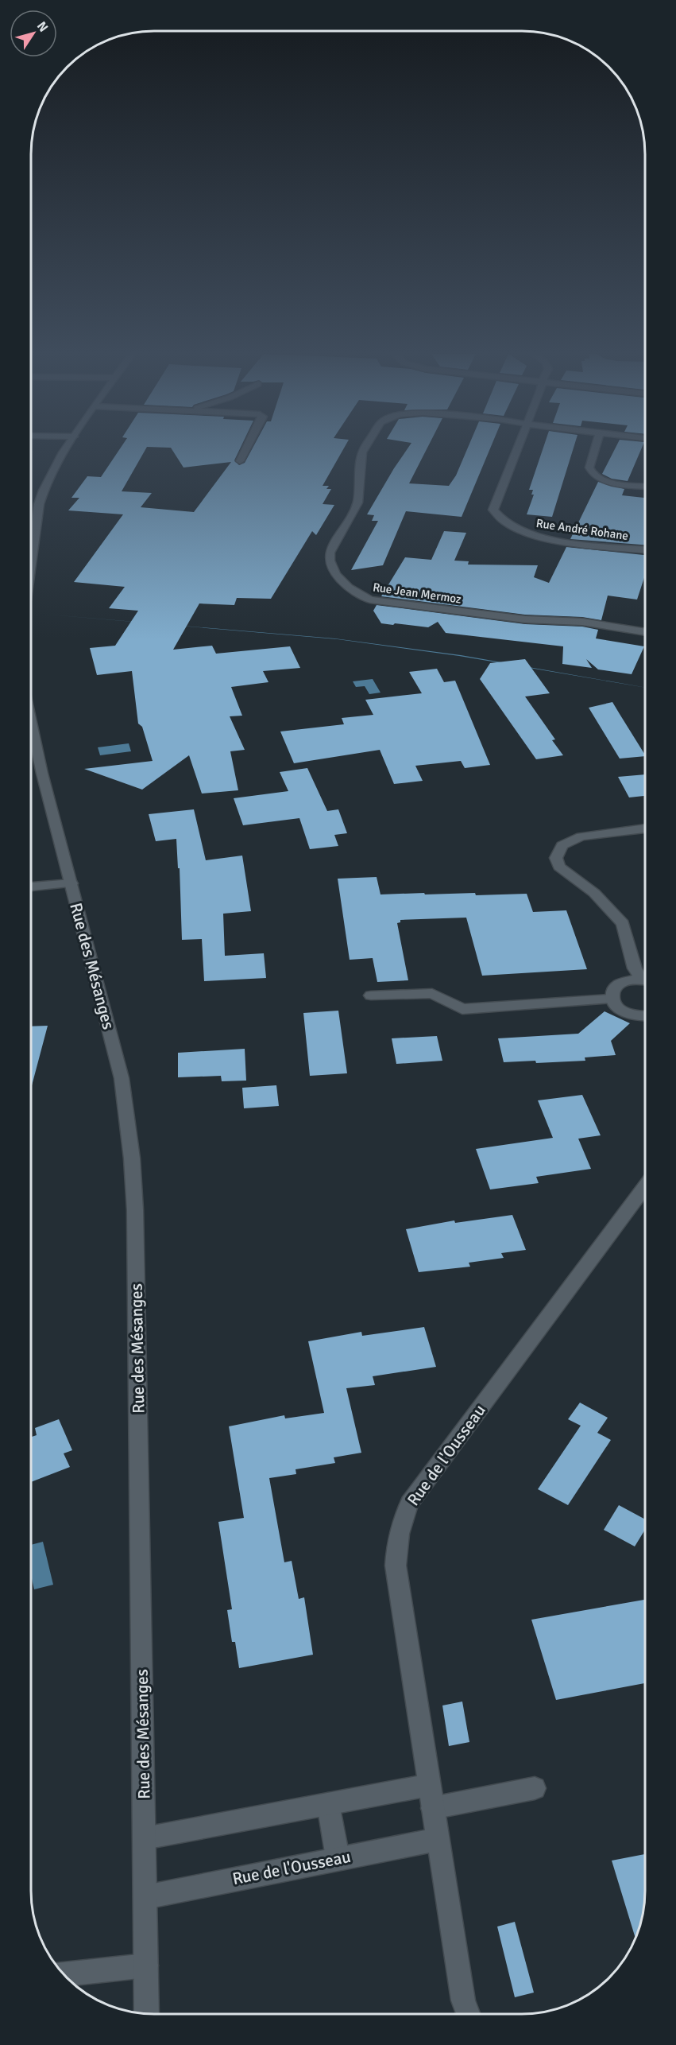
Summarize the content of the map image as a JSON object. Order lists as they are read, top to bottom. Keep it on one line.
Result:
{"streets":{"street":["Rue André Rohane","Rue Jean Mermoz","Rue des Mésanges","Rue de l'Ousseau"]},"crossings":[["Rue des Mésanges","Rue de l'Ousseau"]],"north":"top right"}
